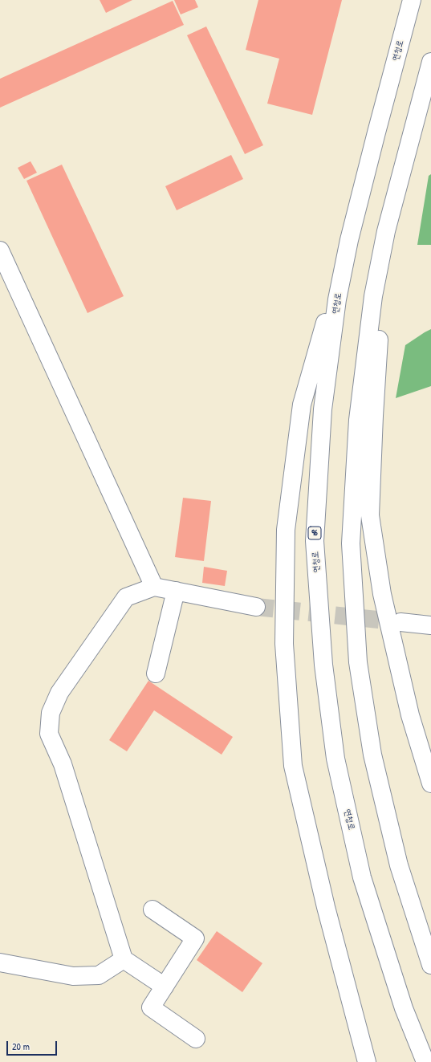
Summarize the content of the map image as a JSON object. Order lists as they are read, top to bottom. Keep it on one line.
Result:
{"streets":{"main road":["연청로","96"]},"scale_bar":"20 m"}
